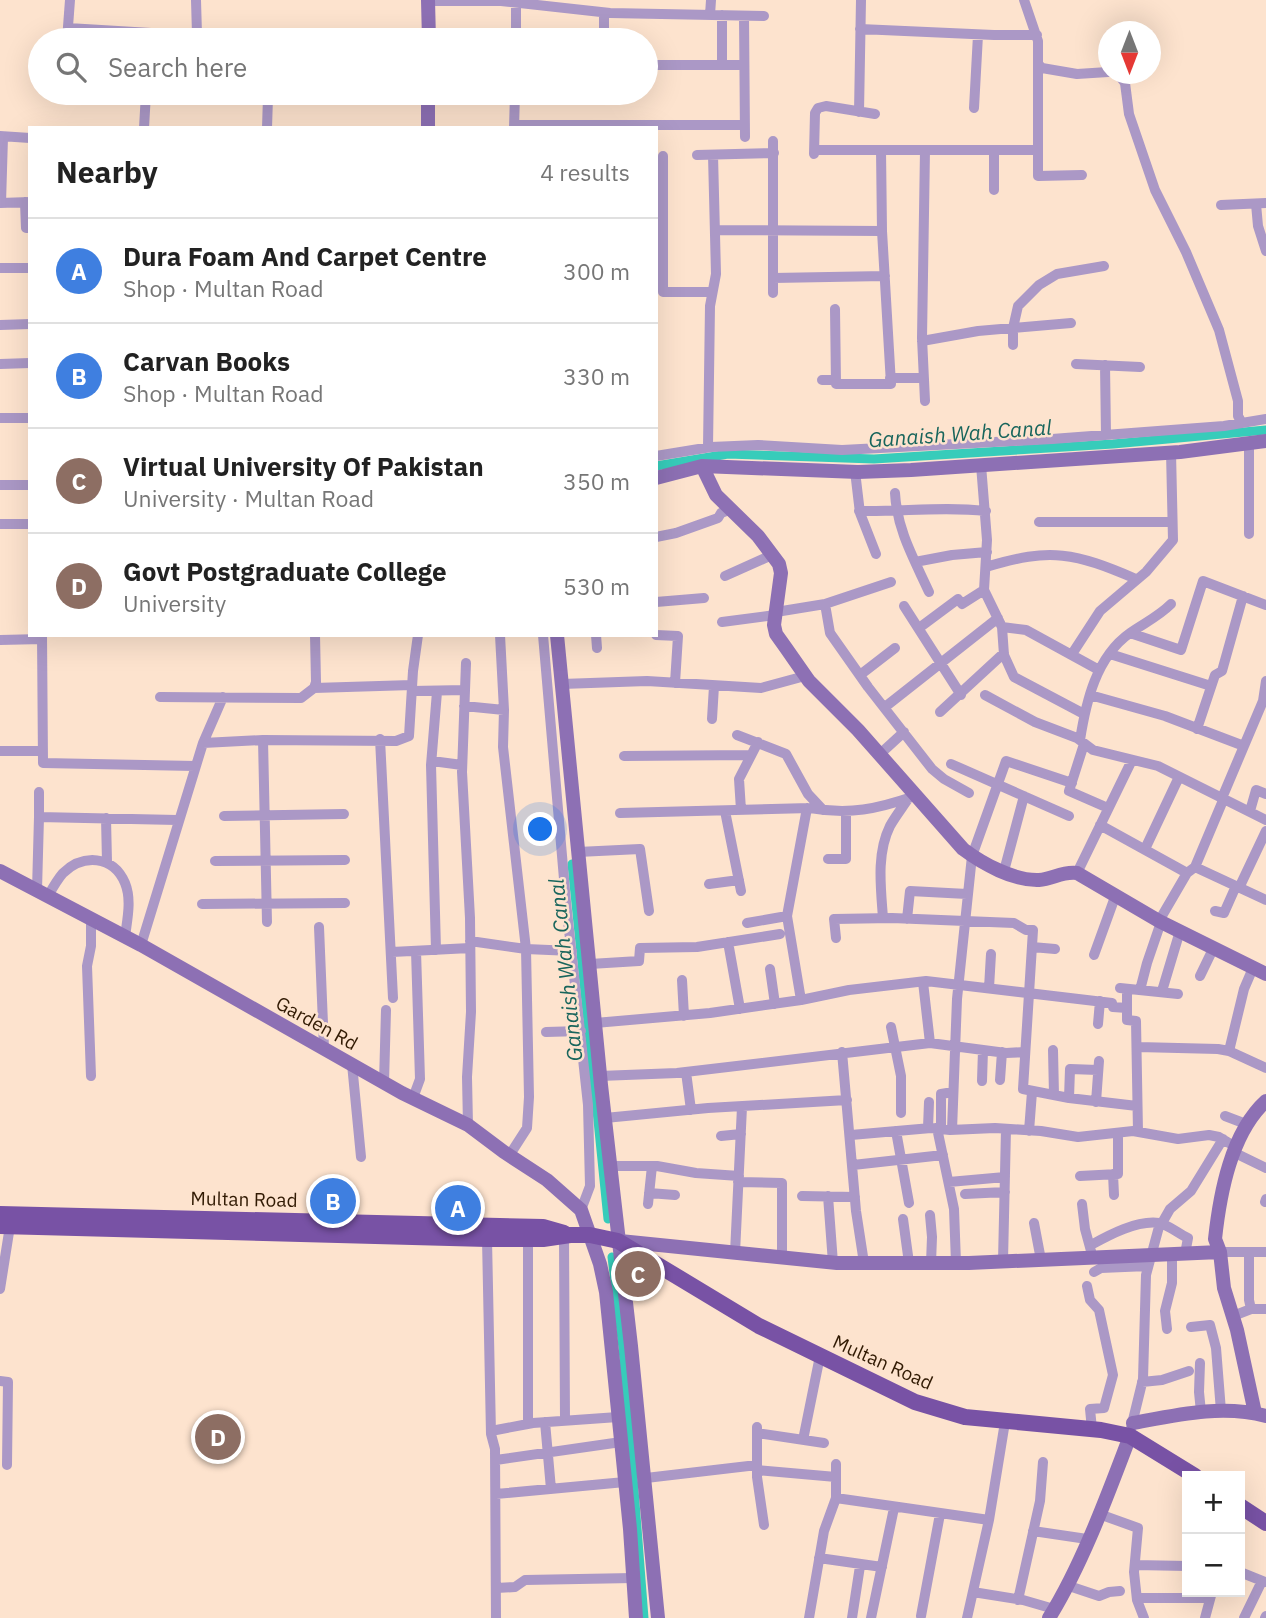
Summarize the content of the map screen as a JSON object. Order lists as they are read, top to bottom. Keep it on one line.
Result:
{"streets":{"main road":["Multan Road"],"street":["Garden Rd"]},"crossings":[["Garden Rd","Multan Road"]],"water":["Ganaish Wah Canal"],"north":"bottom","page":{"search":"Search here","heading":["Nearby","4 results"],"list":[{"mark":"A","name":"Dura Foam And Carpet Centre","note":"Shop · Multan Road","value":"300 m"},{"mark":"B","name":"Carvan Books","note":"Shop · Multan Road","value":"330 m"},{"mark":"C","name":"Virtual University Of Pakistan","note":"University · Multan Road","value":"350 m"},{"mark":"D","name":"Govt Postgraduate College","note":"University","value":"530 m"}],"pins":["B","A","C","D"],"map_buttons":["+","−"]}}
